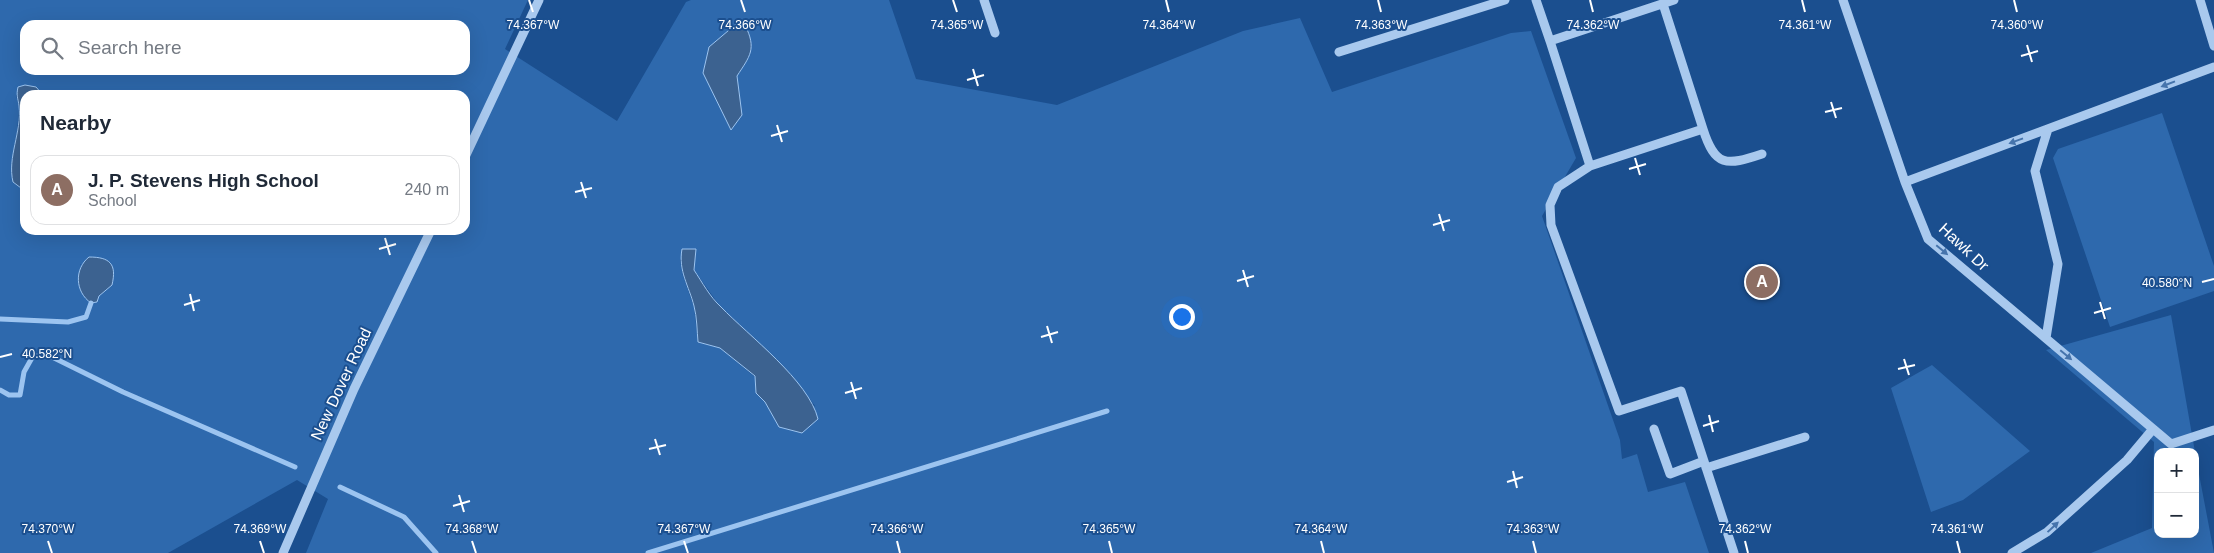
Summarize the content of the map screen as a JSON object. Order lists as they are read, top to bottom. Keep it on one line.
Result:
{"streets":{"street":["Hawk Dr","New Dover Road"]},"one_way":["Hawk Dr"],"page":{"search":"Search here","heading":"Nearby","list":[{"mark":"A","name":"J. P. Stevens High School","note":"School","value":"240 m"}],"pins":"A","map_buttons":["+","−"]},"coordinates":["74.367°W","74.366°W","74.365°W","74.364°W","74.363°W","74.362°W","74.361°W","74.360°W","40.580°N","40.582°N","74.370°W","74.369°W","74.368°W"]}
